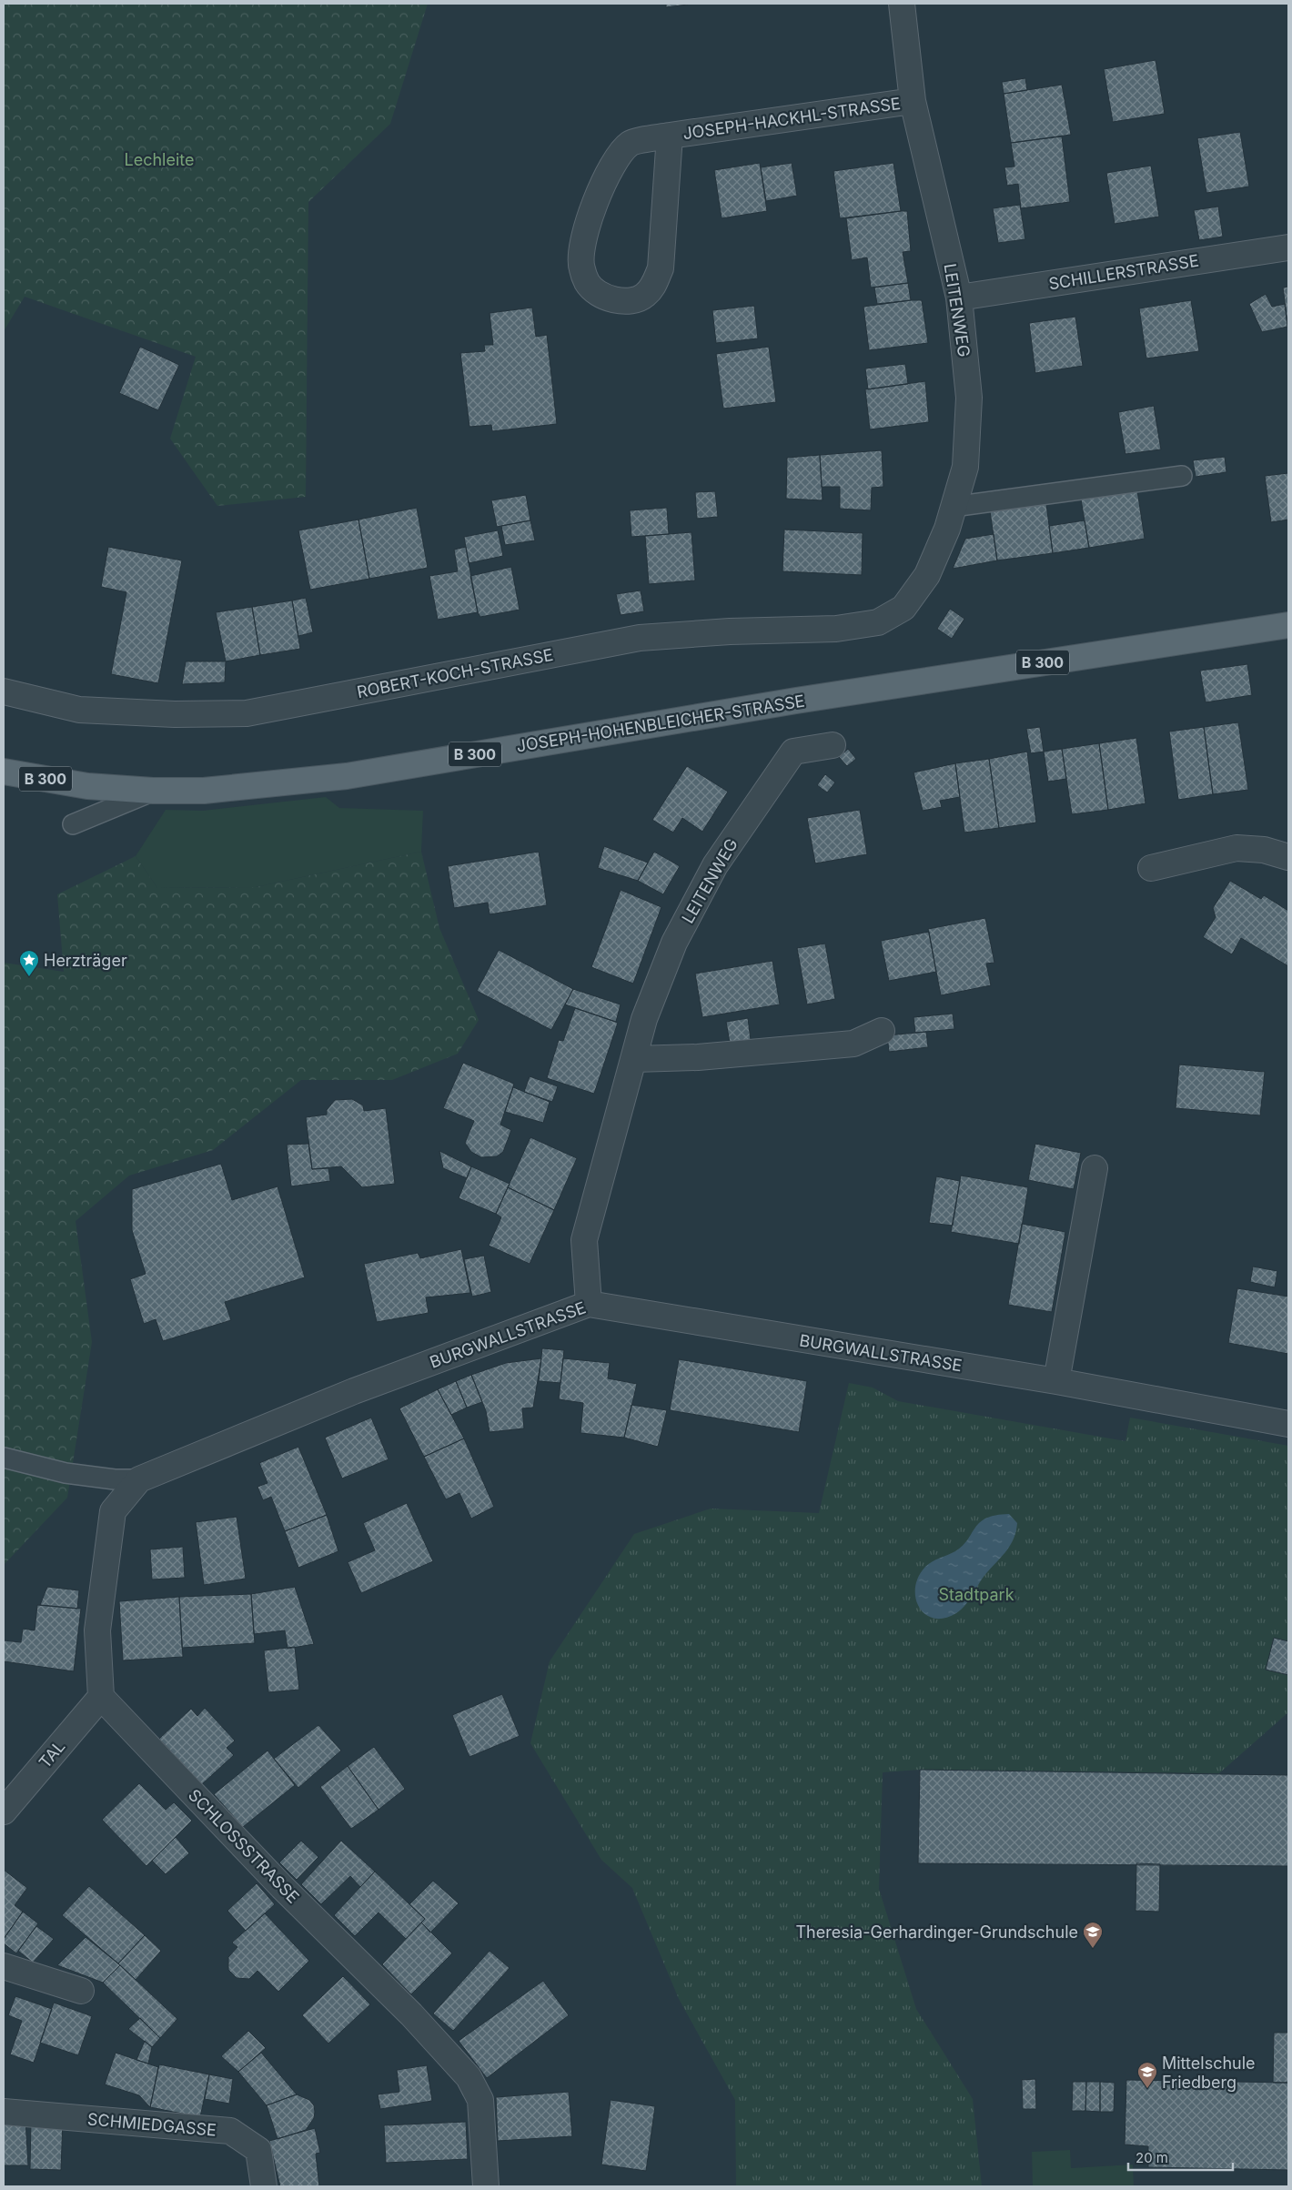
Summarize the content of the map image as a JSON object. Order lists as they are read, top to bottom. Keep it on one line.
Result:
{"streets":{"main road":["B 300","JOSEPH-HOHENBLEICHER-STRASSE"],"street":["JOSEPH-HACKHL-STRASSE","SCHILLERSTRASSE","LEITENWEG","ROBERT-KOCH-STRASSE","BURGWALLSTRASSE","TAL","SCHLOSSSTRASSE","SCHMIEDGASSE"]},"crossings":[["JOSEPH-HACKHL-STRASSE","LEITENWEG"],["SCHILLERSTRASSE","LEITENWEG"],["LEITENWEG","ROBERT-KOCH-STRASSE"],["LEITENWEG","BURGWALLSTRASSE"],["TAL","SCHLOSSSTRASSE"]],"parks":["Lechleite","Stadtpark"],"places":{"place":["Herzträger"],"school or university":["Theresia-Gerhardinger-Grundschule","Mittelschule Friedberg"]},"scale_bar":"20 m"}
